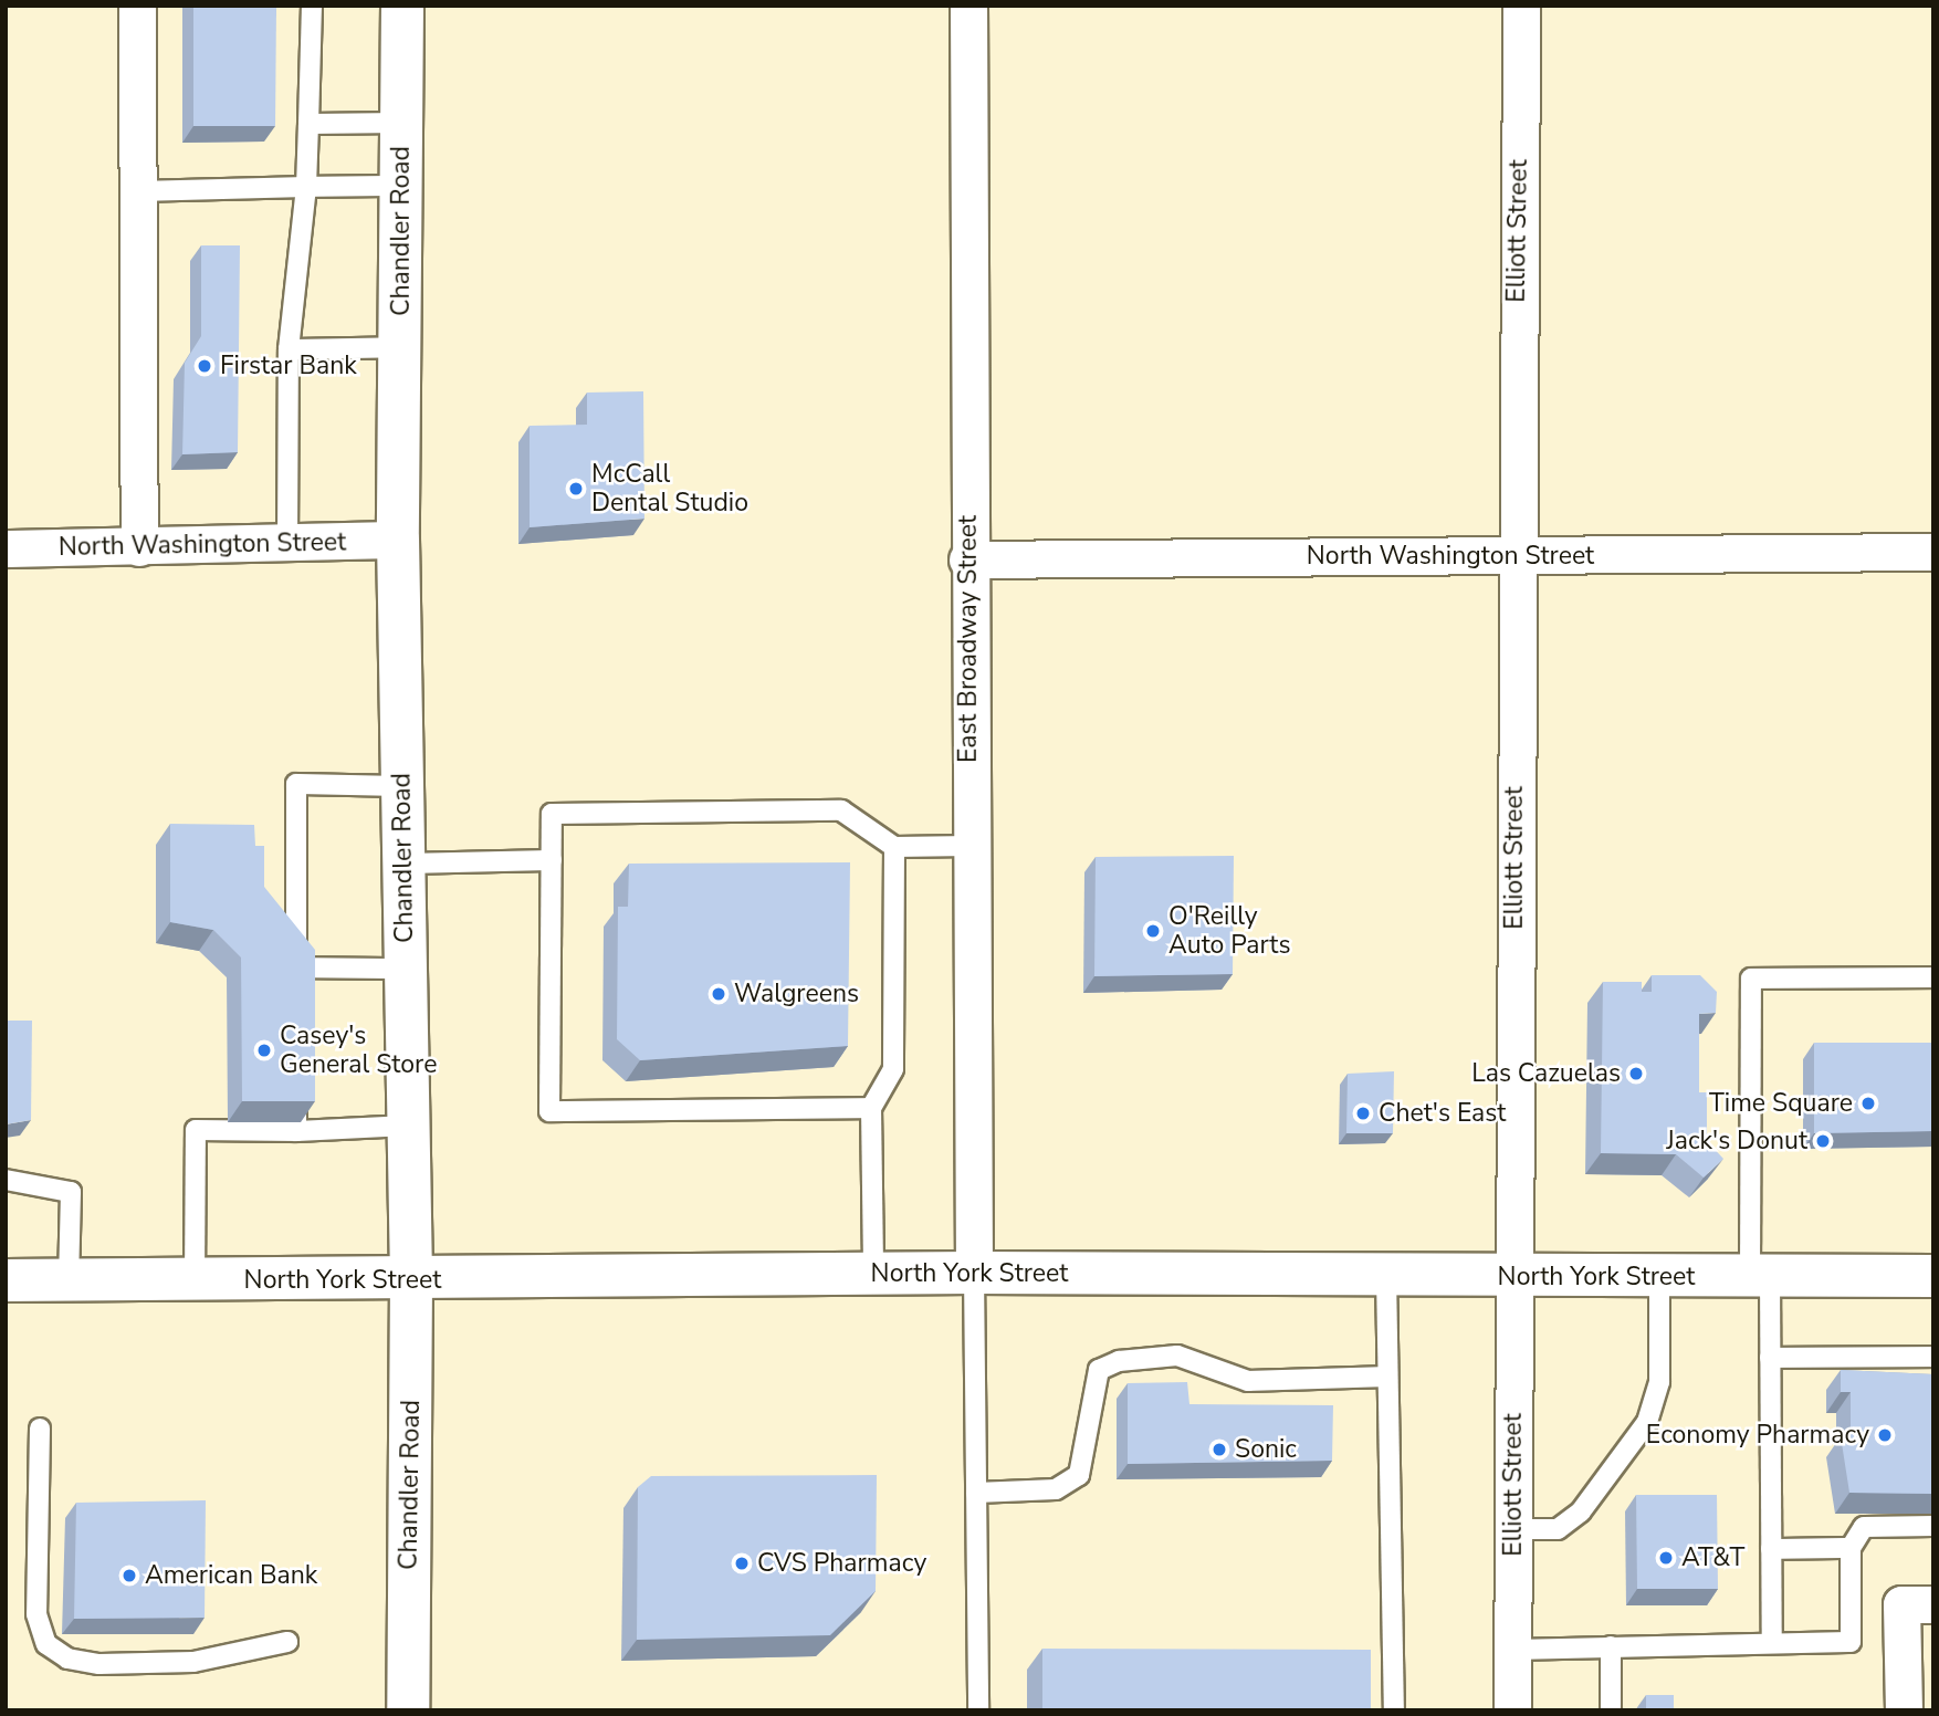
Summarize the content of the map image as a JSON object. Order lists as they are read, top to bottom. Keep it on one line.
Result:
{"streets":{"main road":["Chandler Road","North York Street"],"street":["Elliott Street","North Washington Street","East Broadway Street"]},"crossings":[["Chandler Road","North Washington Street"],["Chandler Road","North York Street"],["Elliott Street","North Washington Street"],["Elliott Street","North York Street"],["North Washington Street","East Broadway Street"],["East Broadway Street","North York Street"]],"places":["Firstar Bank","McCall Dental Studio","O'Reilly Auto Parts","Walgreens","Casey's General Store","Las Cazuelas","Time Square","Chet's East","Jack's Donut","Economy Pharmacy","Sonic","AT&T","CVS Pharmacy","American Bank"]}
